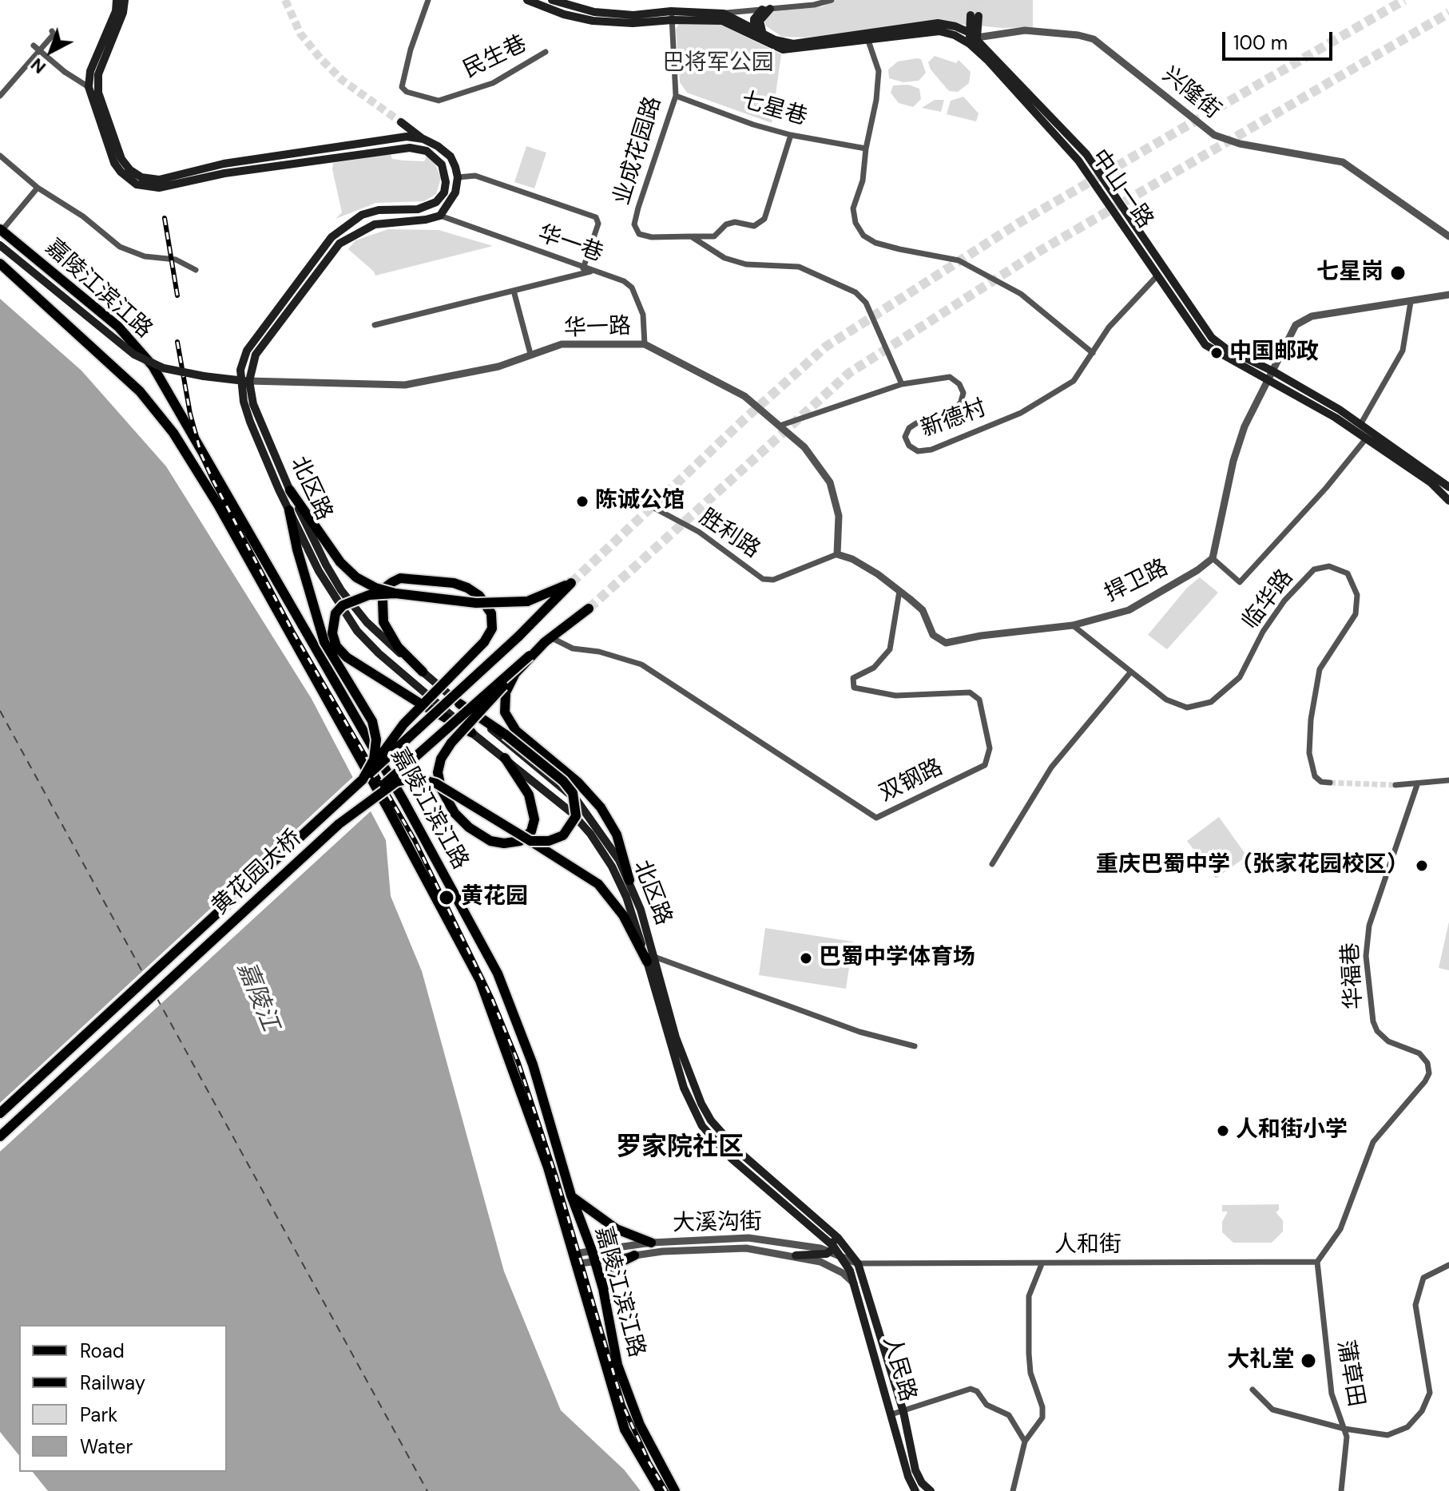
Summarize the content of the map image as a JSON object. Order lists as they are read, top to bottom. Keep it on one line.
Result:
{"streets":{"main road":["中山一路","嘉陵江滨江路","北区路","黄花园大桥","人民路"],"street":["民生巷","兴隆街","七星巷","业成花园路","华一巷","华一路","新德村","胜利路","捍卫路","临华路","双钢路","华福巷","大溪沟街","人和街","蒲草田"]},"crossings":[["兴隆街","中山一路"],["七星巷","业成花园路"],["中山一路","新德村"],["中山一路","临华路"],["华一巷","华一路"],["华一巷","北区路"],["嘉陵江滨江路","大溪沟街"],["华一路","新德村"],["华一路","北区路"],["华一路","胜利路"],["北区路","大溪沟街"],["北区路","人和街"],["北区路","人民路"],["捍卫路","临华路"],["捍卫路","双钢路"],["双钢路","黄花园大桥"],["华福巷","人和街"],["华福巷","蒲草田"],["大溪沟街","人民路"],["人和街","人民路"],["人和街","蒲草田"]],"districts":["罗家院社区"],"water":["嘉陵江"],"parks":["巴将军公园"],"places":["七星岗","中国邮政","陈诚公馆","重庆巴蜀中学（张家花园校区）","黄花园","巴蜀中学体育场","人和街小学","大礼堂"],"legend":["Road","Railway","Park","Water"],"scale_bar":"100 m","north":"bottom left"}
